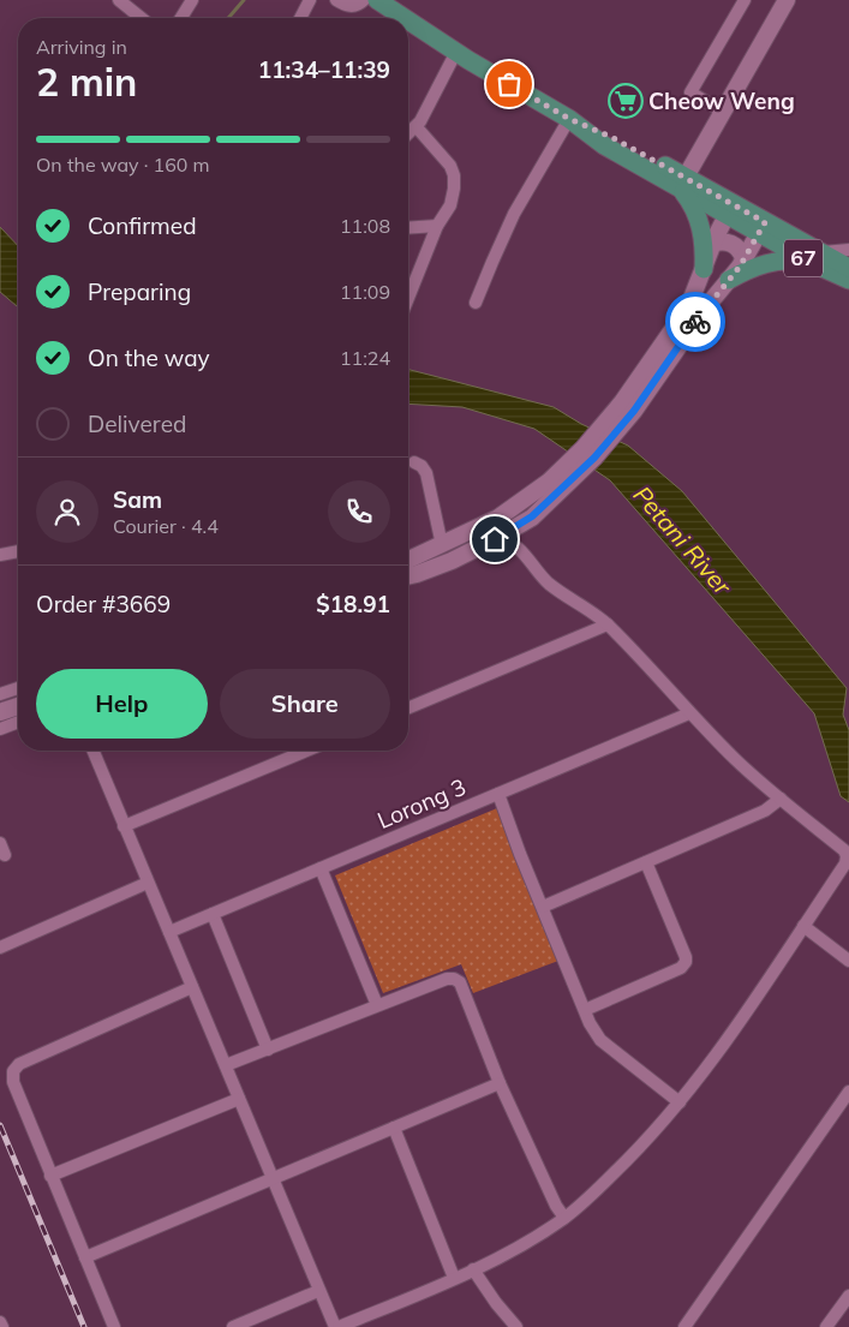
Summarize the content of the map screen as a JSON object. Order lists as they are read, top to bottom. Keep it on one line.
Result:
{"streets":{"main road":["67"],"street":["Lorong 3"]},"water":["Petani River"],"places":{"supermarket":["Cheow Weng"]},"page":{"heading":["2 min","Arriving in","11:34–11:39"],"panel":["Sam","Courier · 4.4","Order #3669","$18.91"],"bar":"On the way · 160 m","list":[["Confirmed","11:08"],["Preparing","11:09"],["On the way","11:24"],"Delivered"],"buttons":["Help","Share"]}}
